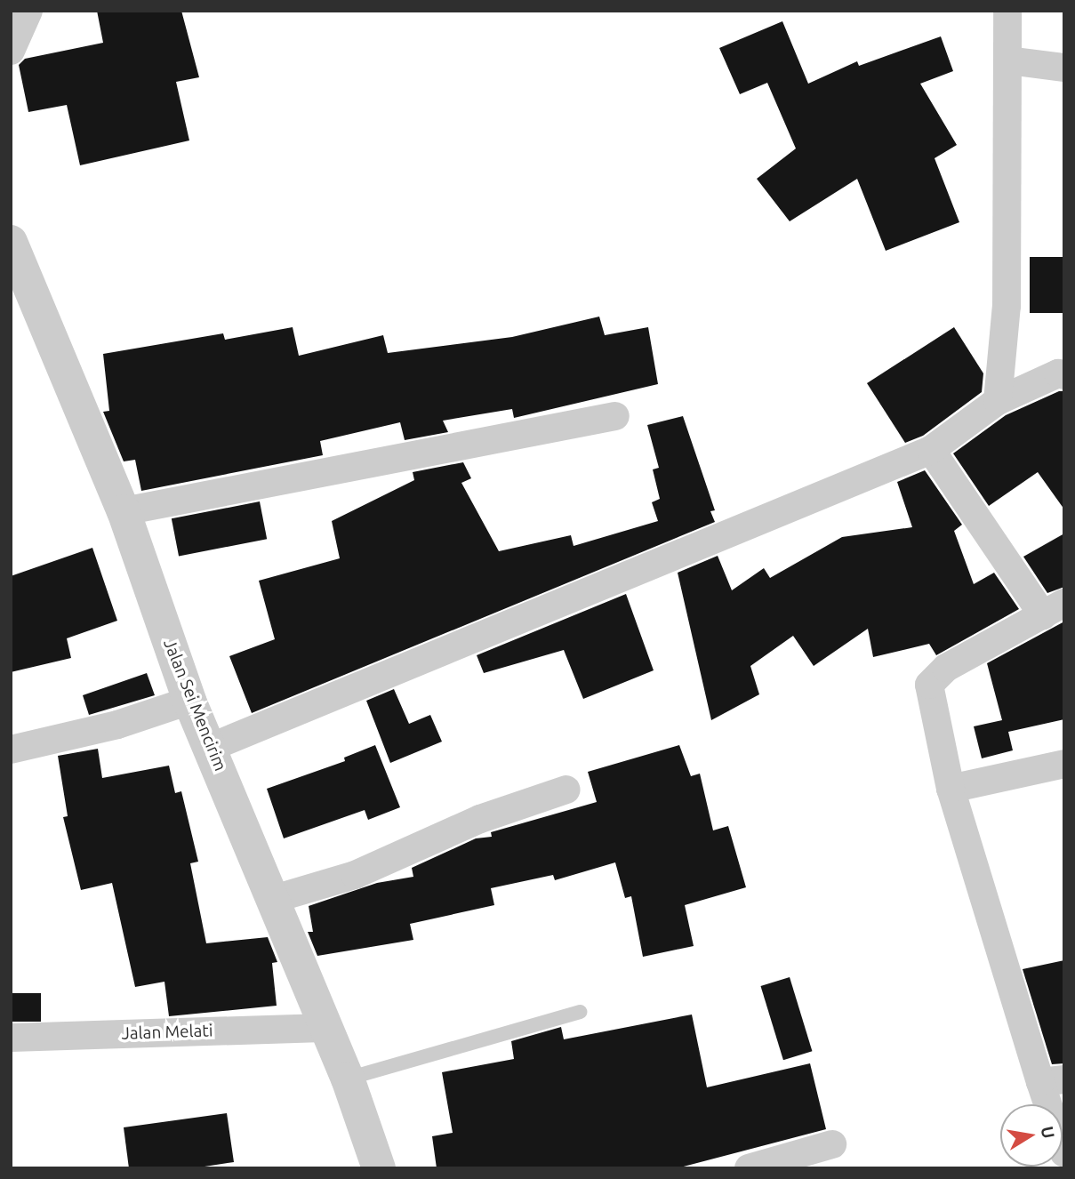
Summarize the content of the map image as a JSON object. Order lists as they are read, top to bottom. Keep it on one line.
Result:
{"streets":{"street":["Jalan Sei Mencirim","Jalan Melati"]},"crossings":[["Jalan Sei Mencirim","Jalan Melati"]],"north":"right"}
